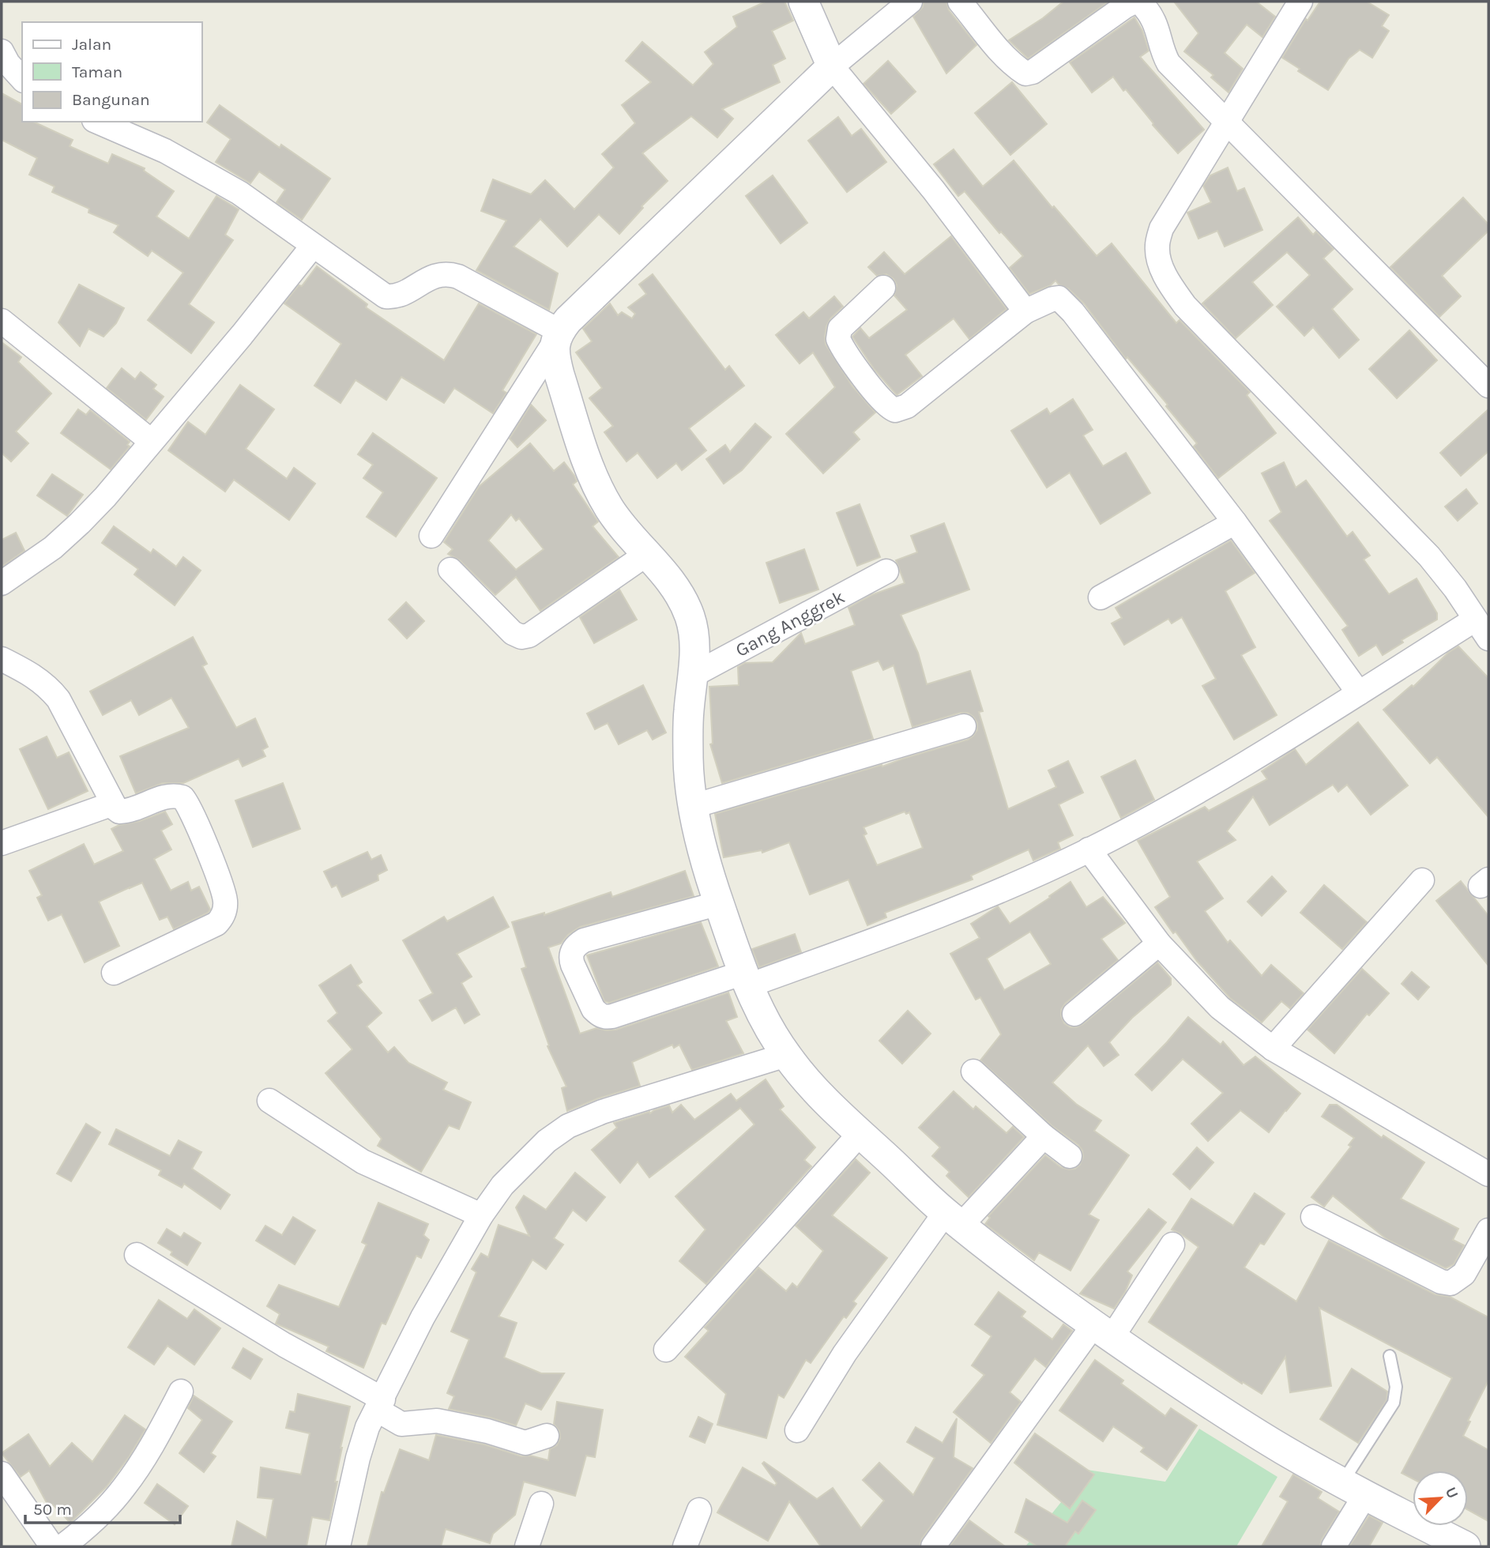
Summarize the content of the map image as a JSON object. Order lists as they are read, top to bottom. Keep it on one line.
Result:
{"streets":{"street":["Gang Anggrek"]},"legend":["Jalan","Taman","Bangunan"],"scale_bar":"50 m","north":"top right"}
